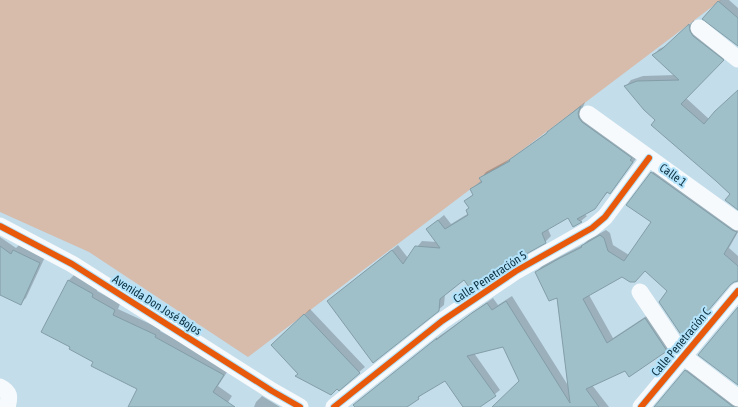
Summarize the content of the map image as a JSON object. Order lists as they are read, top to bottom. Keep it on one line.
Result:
{"streets":{"street":["Calle 1","Calle Penetración 5","Avenida Don José Bojos","Calle Penetración C"]},"crossings":[["Calle 1","Calle Penetración 5"]]}
